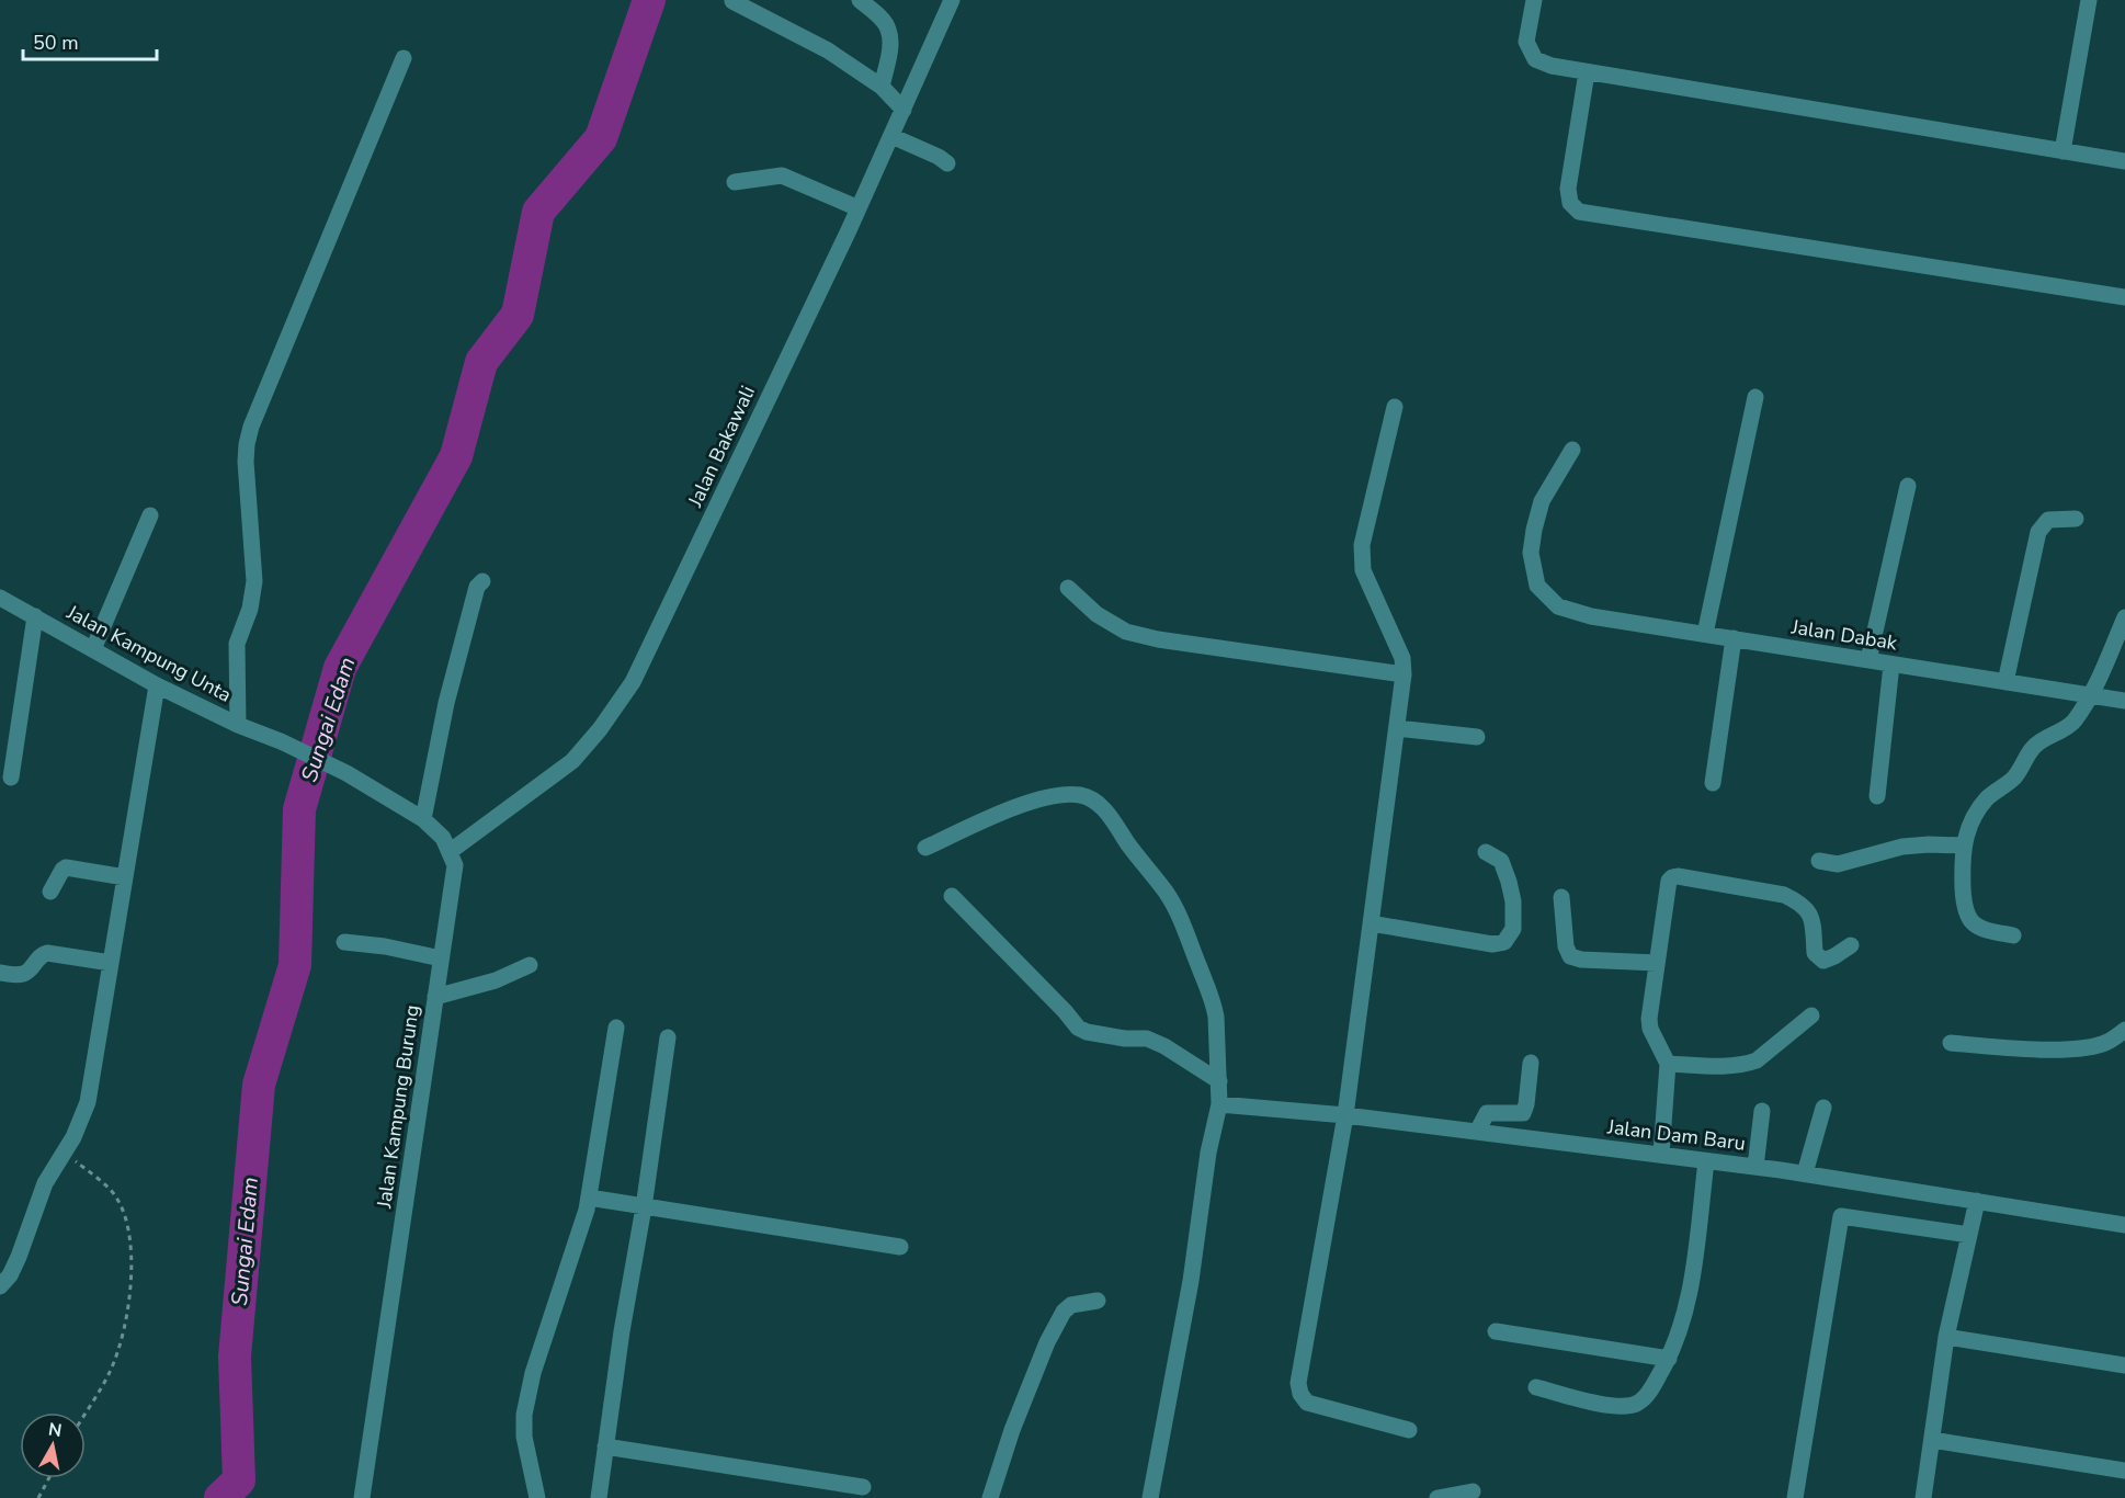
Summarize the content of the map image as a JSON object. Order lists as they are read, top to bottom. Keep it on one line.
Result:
{"streets":{"street":["Jalan Bakawali","Jalan Dabak","Jalan Kampung Unta","Jalan Kampung Burung","Jalan Dam Baru"]},"crossings":[["Jalan Bakawali","Jalan Kampung Burung"]],"water":["Sungai Edam"],"scale_bar":"50 m","north":"top"}
